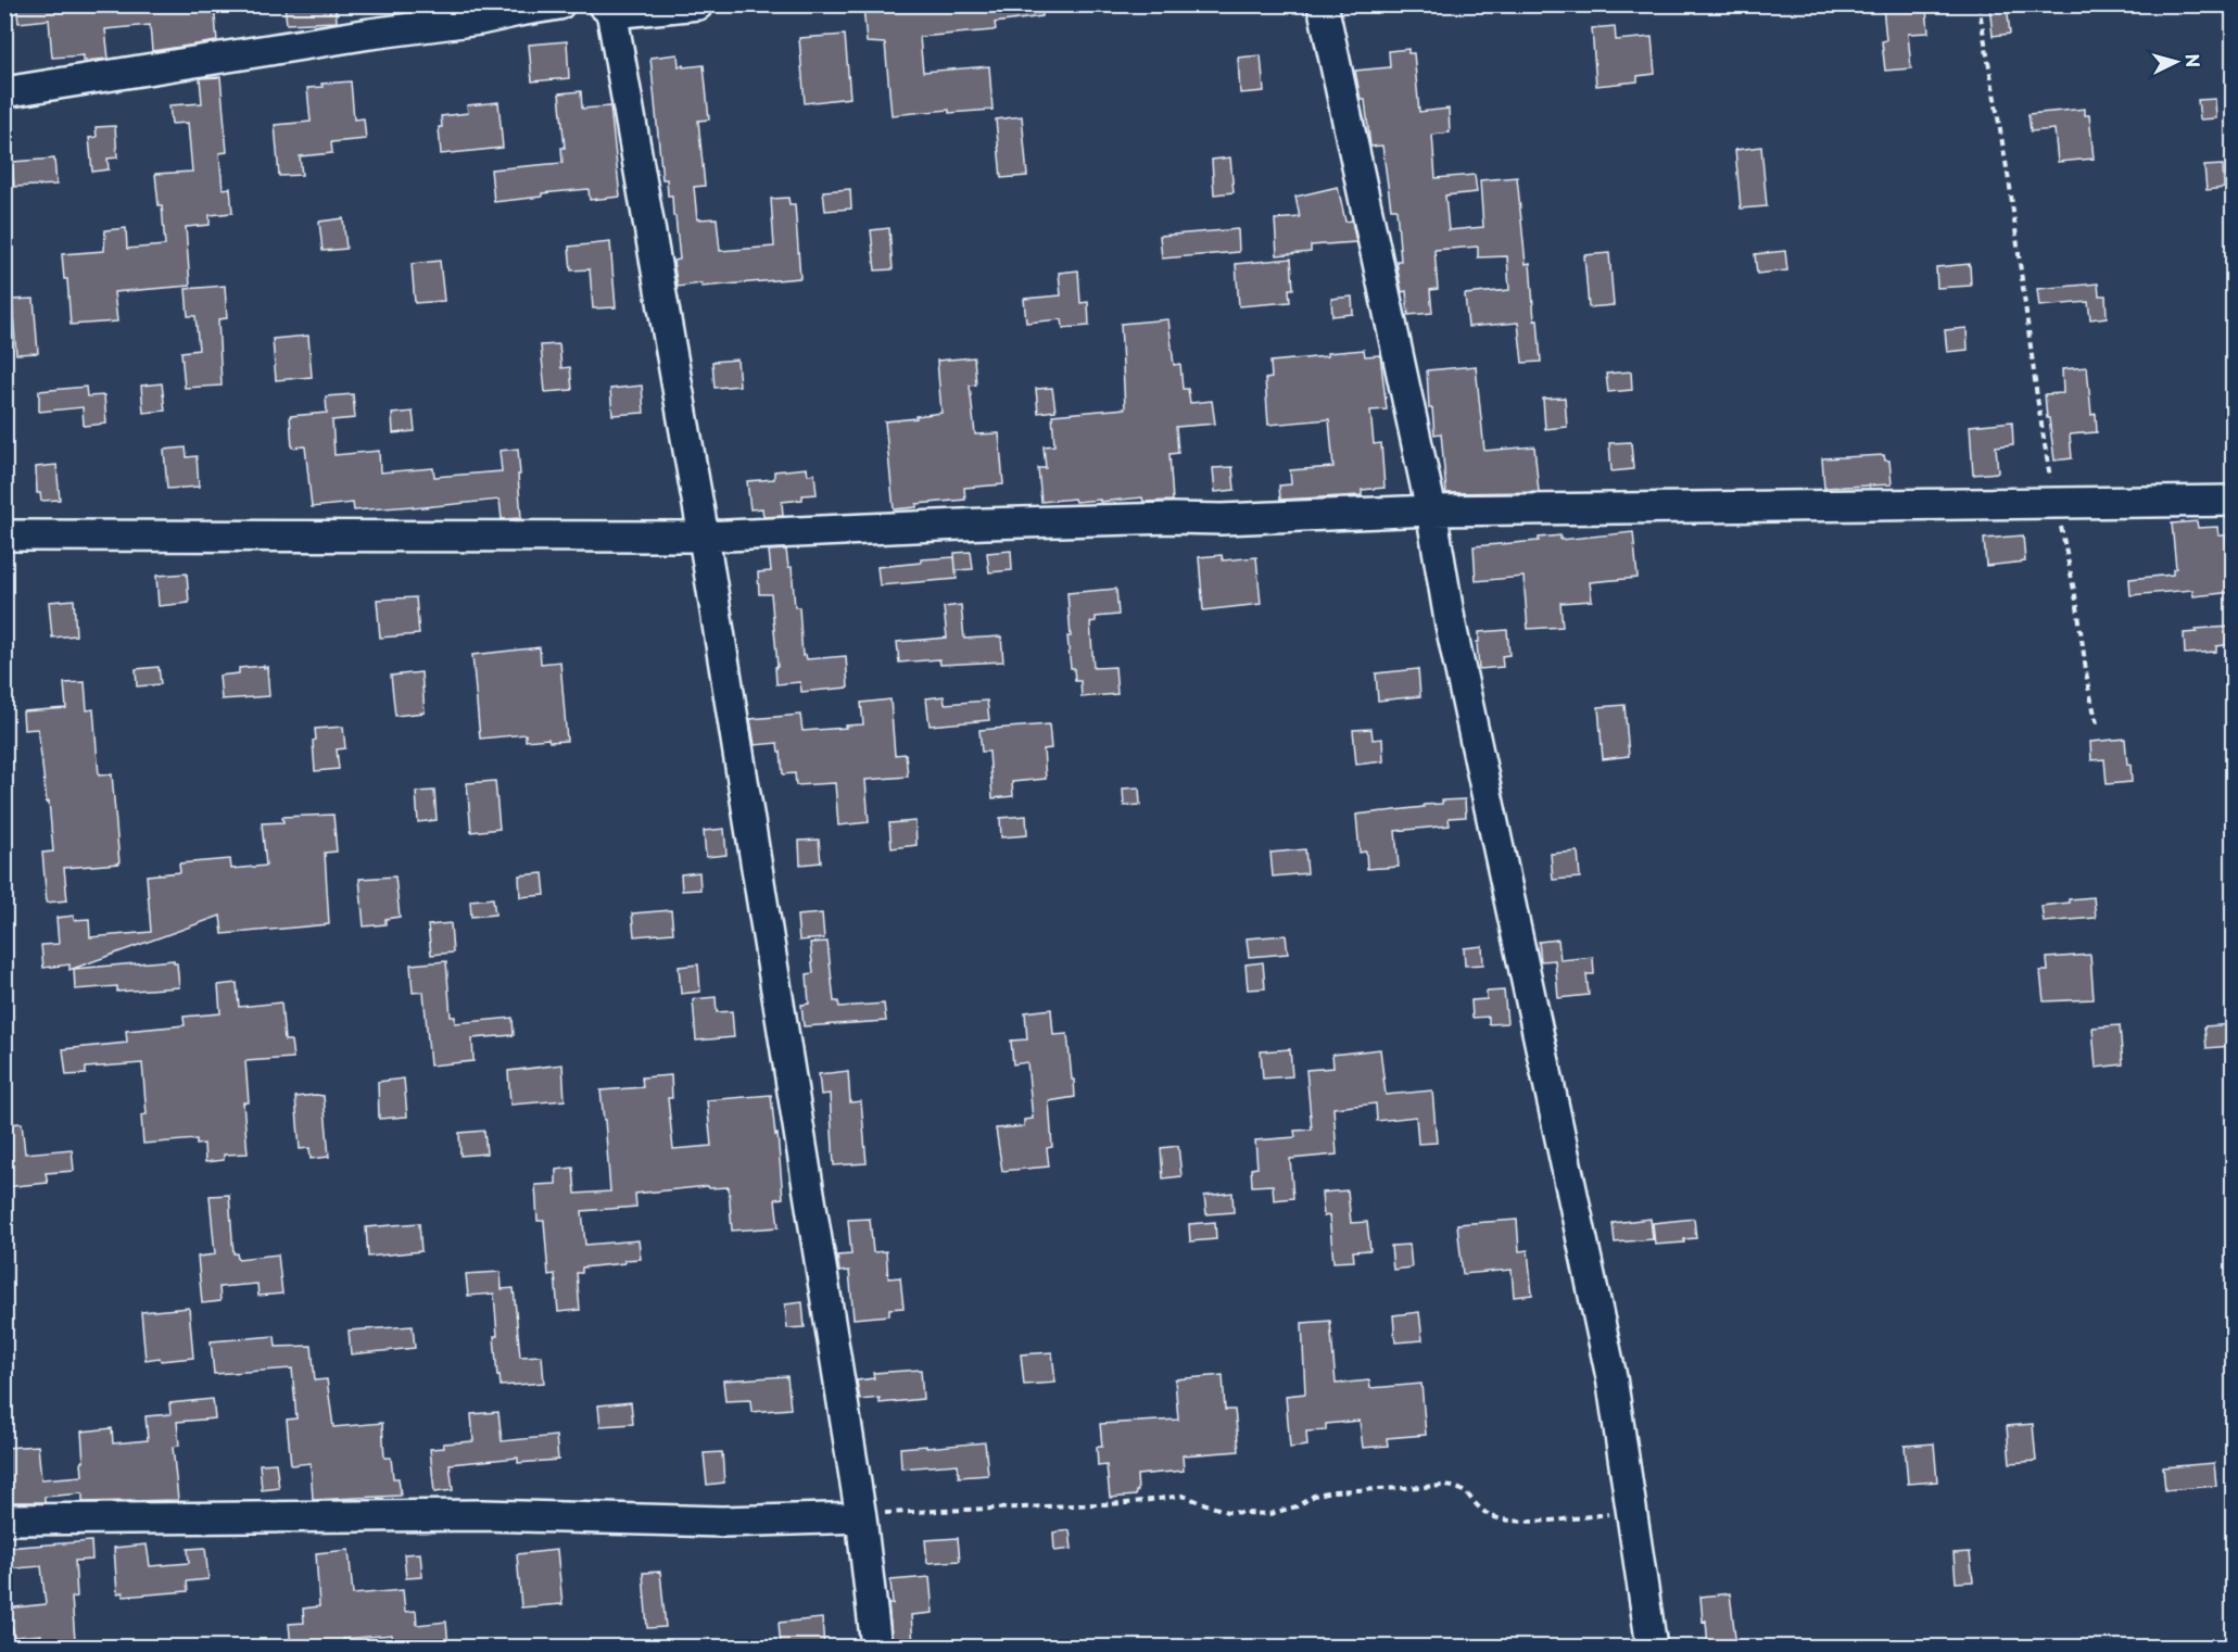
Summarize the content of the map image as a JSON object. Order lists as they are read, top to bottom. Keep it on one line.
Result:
{"north":"right"}
